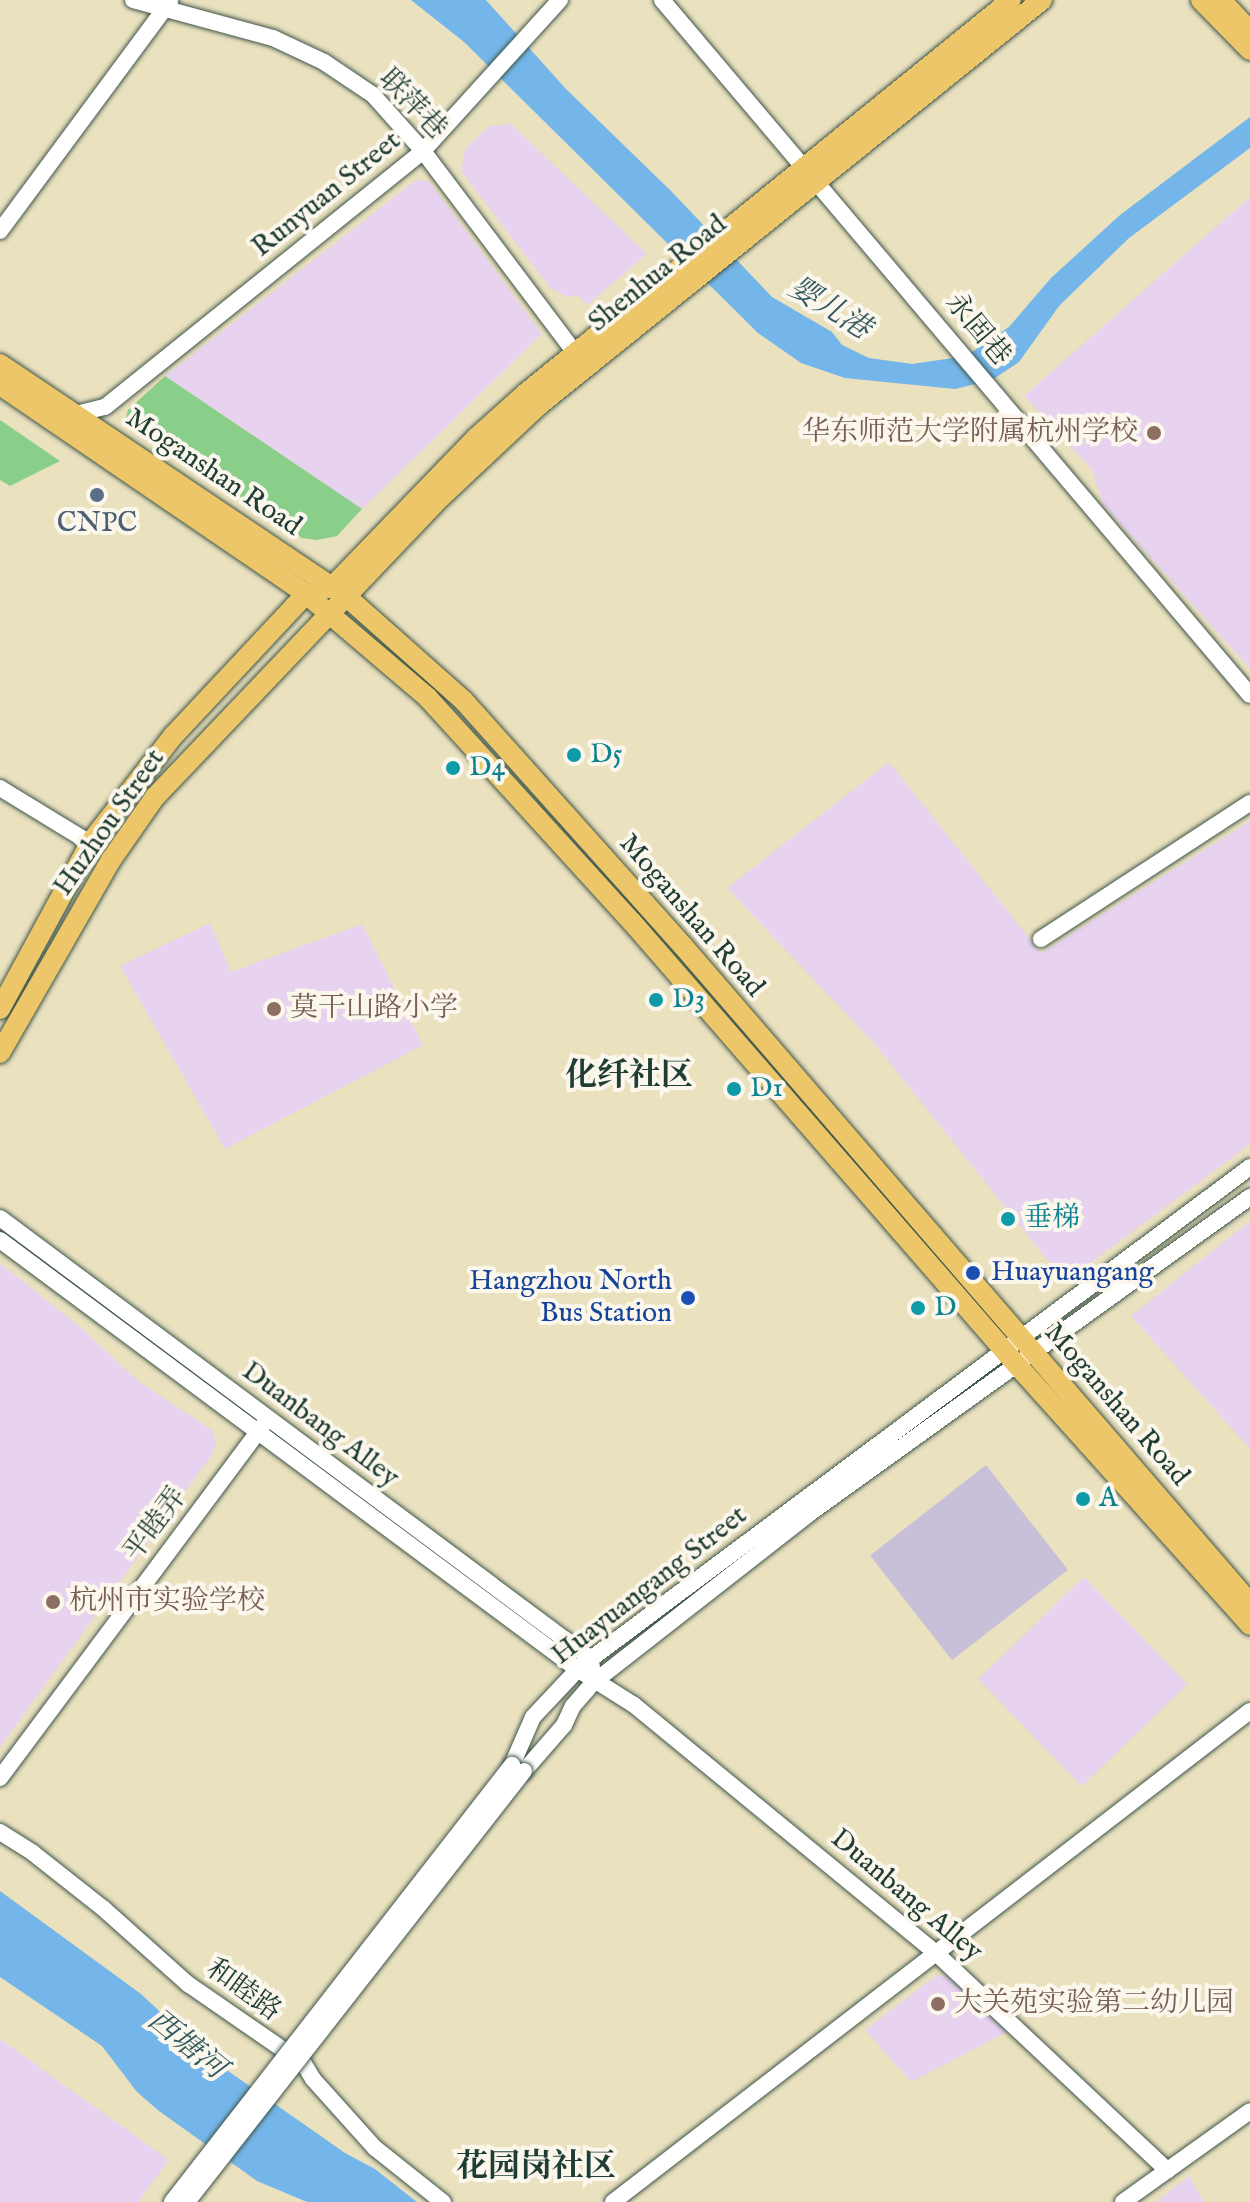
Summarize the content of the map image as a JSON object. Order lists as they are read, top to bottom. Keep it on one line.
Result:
{"streets":{"main road":["Shenhua Road","Moganshan Road","Huzhou Street"],"street":["联萍巷","Runyuan Street","永固巷","Duanbang Alley","平睦弄","Huayuangang Street","和睦路"]},"crossings":[["联萍巷","Runyuan Street"],["联萍巷","Shenhua Road"],["Runyuan Street","Moganshan Road"],["Shenhua Road","永固巷"],["Shenhua Road","Moganshan Road"],["Shenhua Road","Huzhou Street"],["Moganshan Road","Huzhou Street"],["Moganshan Road","Huayuangang Street"],["Duanbang Alley","平睦弄"],["Duanbang Alley","Huayuangang Street"]],"districts":["化纤社区","花园岗社区"],"water":["婴儿港","西塘河"],"places":["华东师范大学附属杭州学校","CNPC","D5","D4","D3","莫干山路小学","D1","垂梯","Huayuangang","Hangzhou North Bus Station","D","A","杭州市实验学校","大关苑实验第二幼儿园"]}
